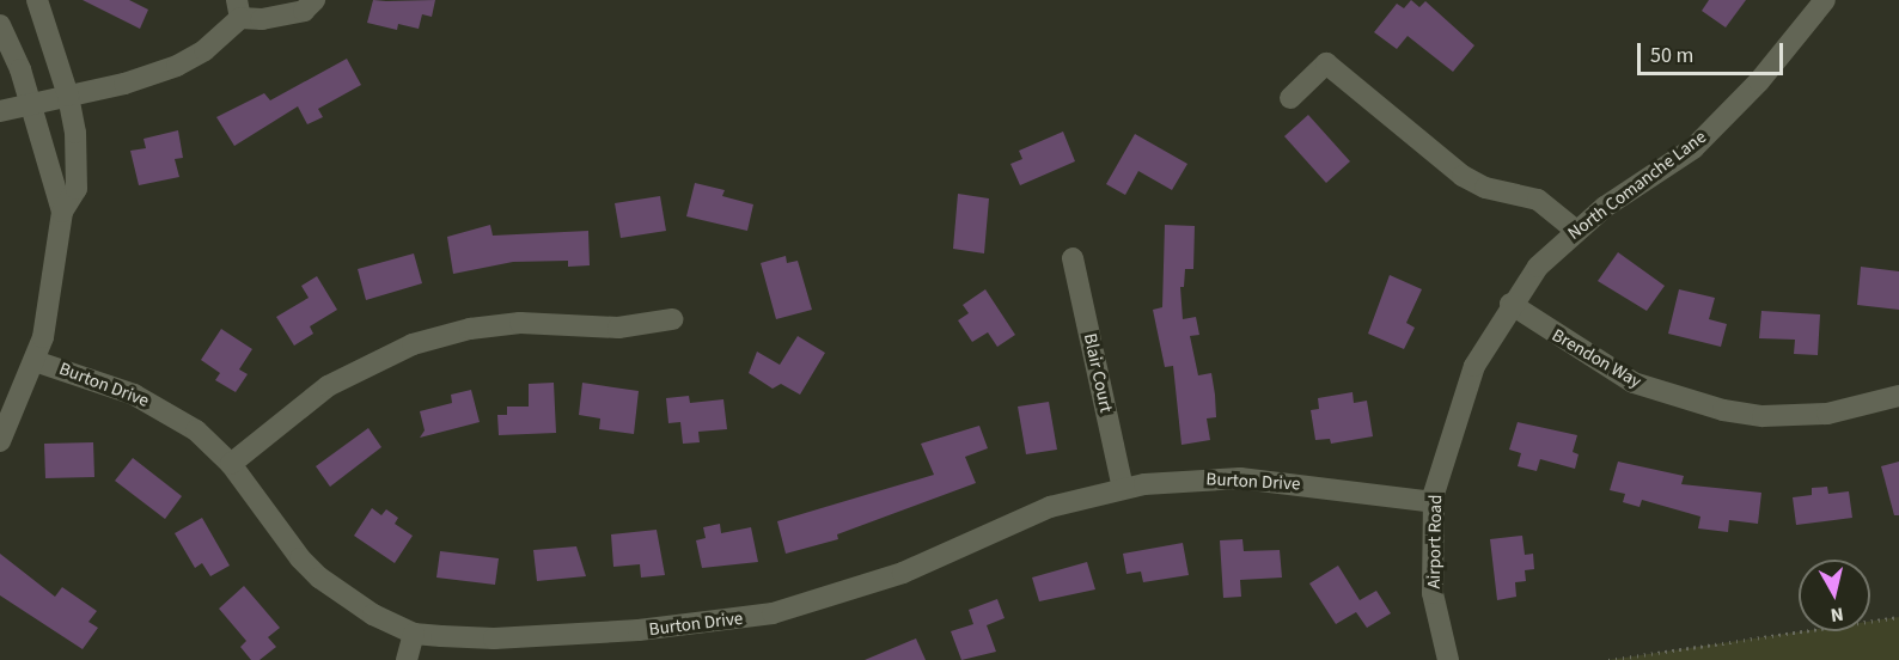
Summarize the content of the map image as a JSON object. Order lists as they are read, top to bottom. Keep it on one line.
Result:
{"streets":{"street":["North Comanche Lane","Brendon Way","Blair Court","Burton Drive","Airport Road"]},"crossings":[["North Comanche Lane","Brendon Way"],["North Comanche Lane","Airport Road"],["Blair Court","Burton Drive"],["Burton Drive","Airport Road"]],"scale_bar":"50 m","north":"bottom"}
